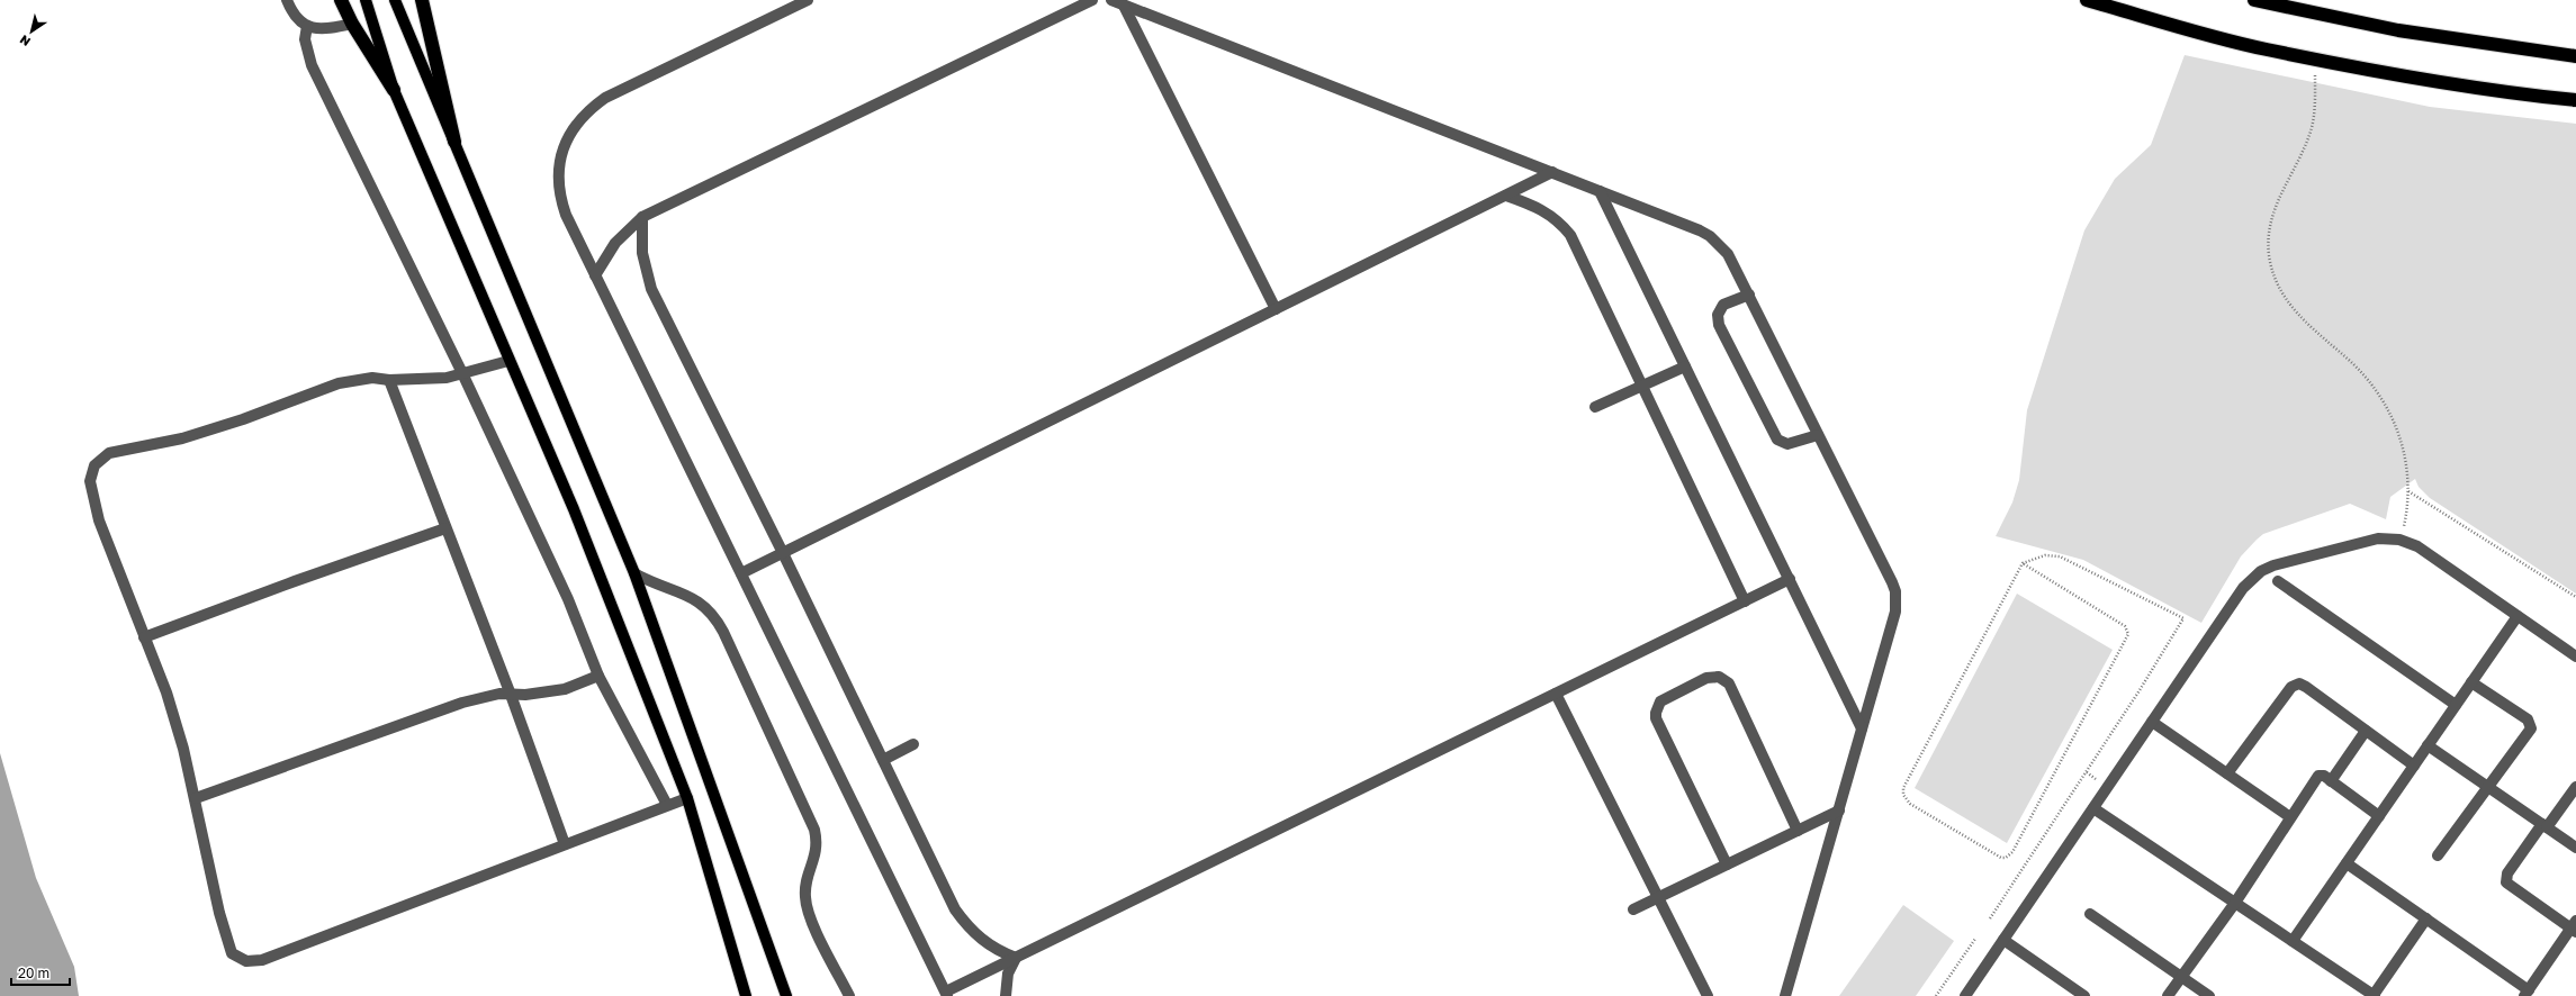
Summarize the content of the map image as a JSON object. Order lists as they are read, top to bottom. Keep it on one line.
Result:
{"scale_bar":"20 m","north":"bottom left"}
